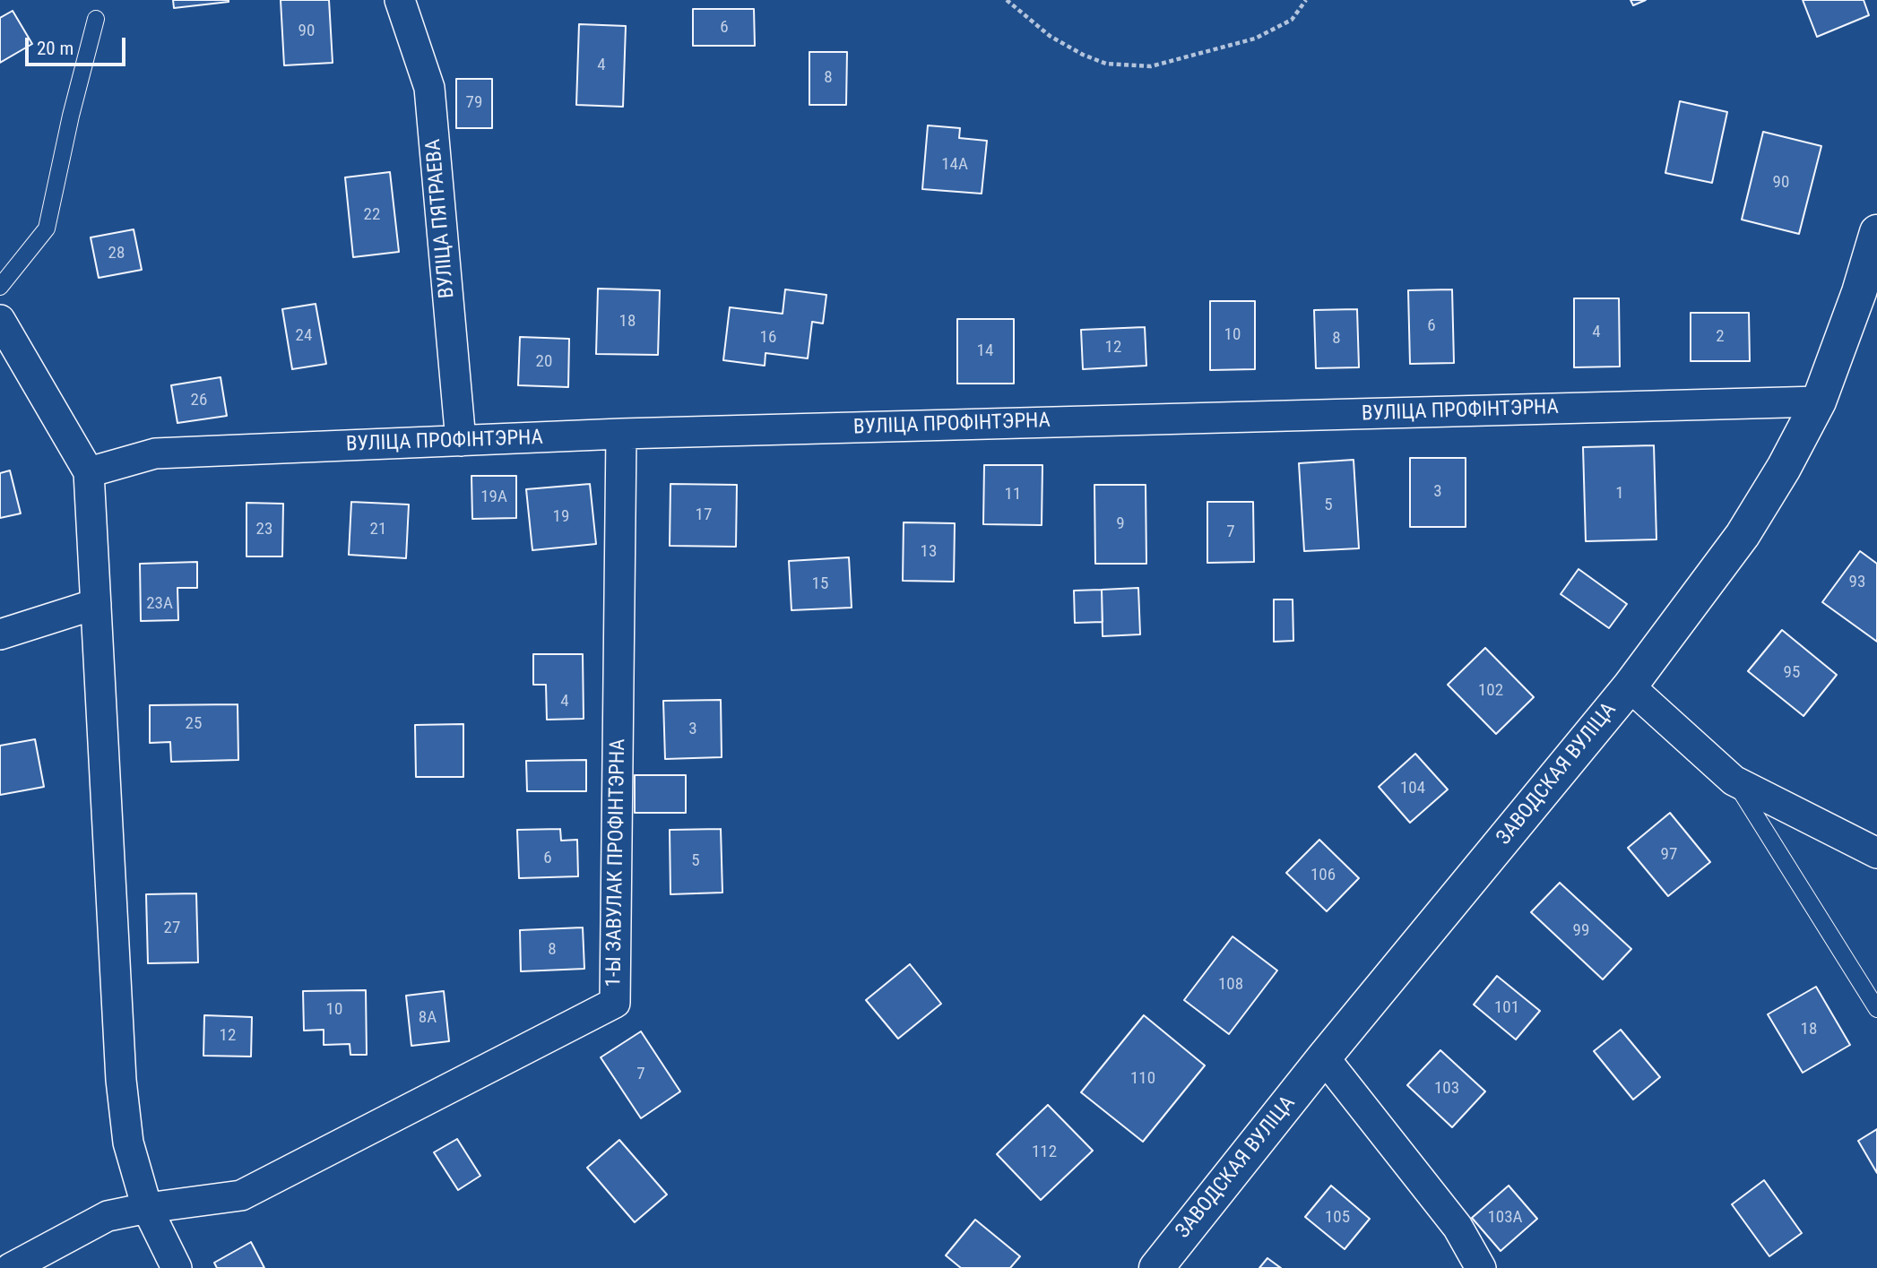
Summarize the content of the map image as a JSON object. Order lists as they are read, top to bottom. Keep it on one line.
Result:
{"streets":{"main road":["ЗАВОДСКАЯ ВУЛІЦА"],"street":["ВУЛІЦА ПЯТРАЕВА","ВУЛІЦА ПРОФІНТЭРНА","1-Ы ЗАВУЛАК ПРОФІНТЭРНА"]},"crossings":[["ВУЛІЦА ПЯТРАЕВА","ВУЛІЦА ПРОФІНТЭРНА"],["ВУЛІЦА ПРОФІНТЭРНА","ЗАВОДСКАЯ ВУЛІЦА"],["ВУЛІЦА ПРОФІНТЭРНА","1-Ы ЗАВУЛАК ПРОФІНТЭРНА"]],"house_numbers":["6","90","4","8","79","14А","90","22","28","18","6","4","10","24","2","16","8","12","14","20","26","3","1","11","19А","5","17","19","9","23","21","7","13","93","15","23А","95","102","4","25","3","104","97","6","5","106","27","99","8","108","101","10","8А","18","12","7","110","103","112","105","103А"],"scale_bar":"20 m"}
